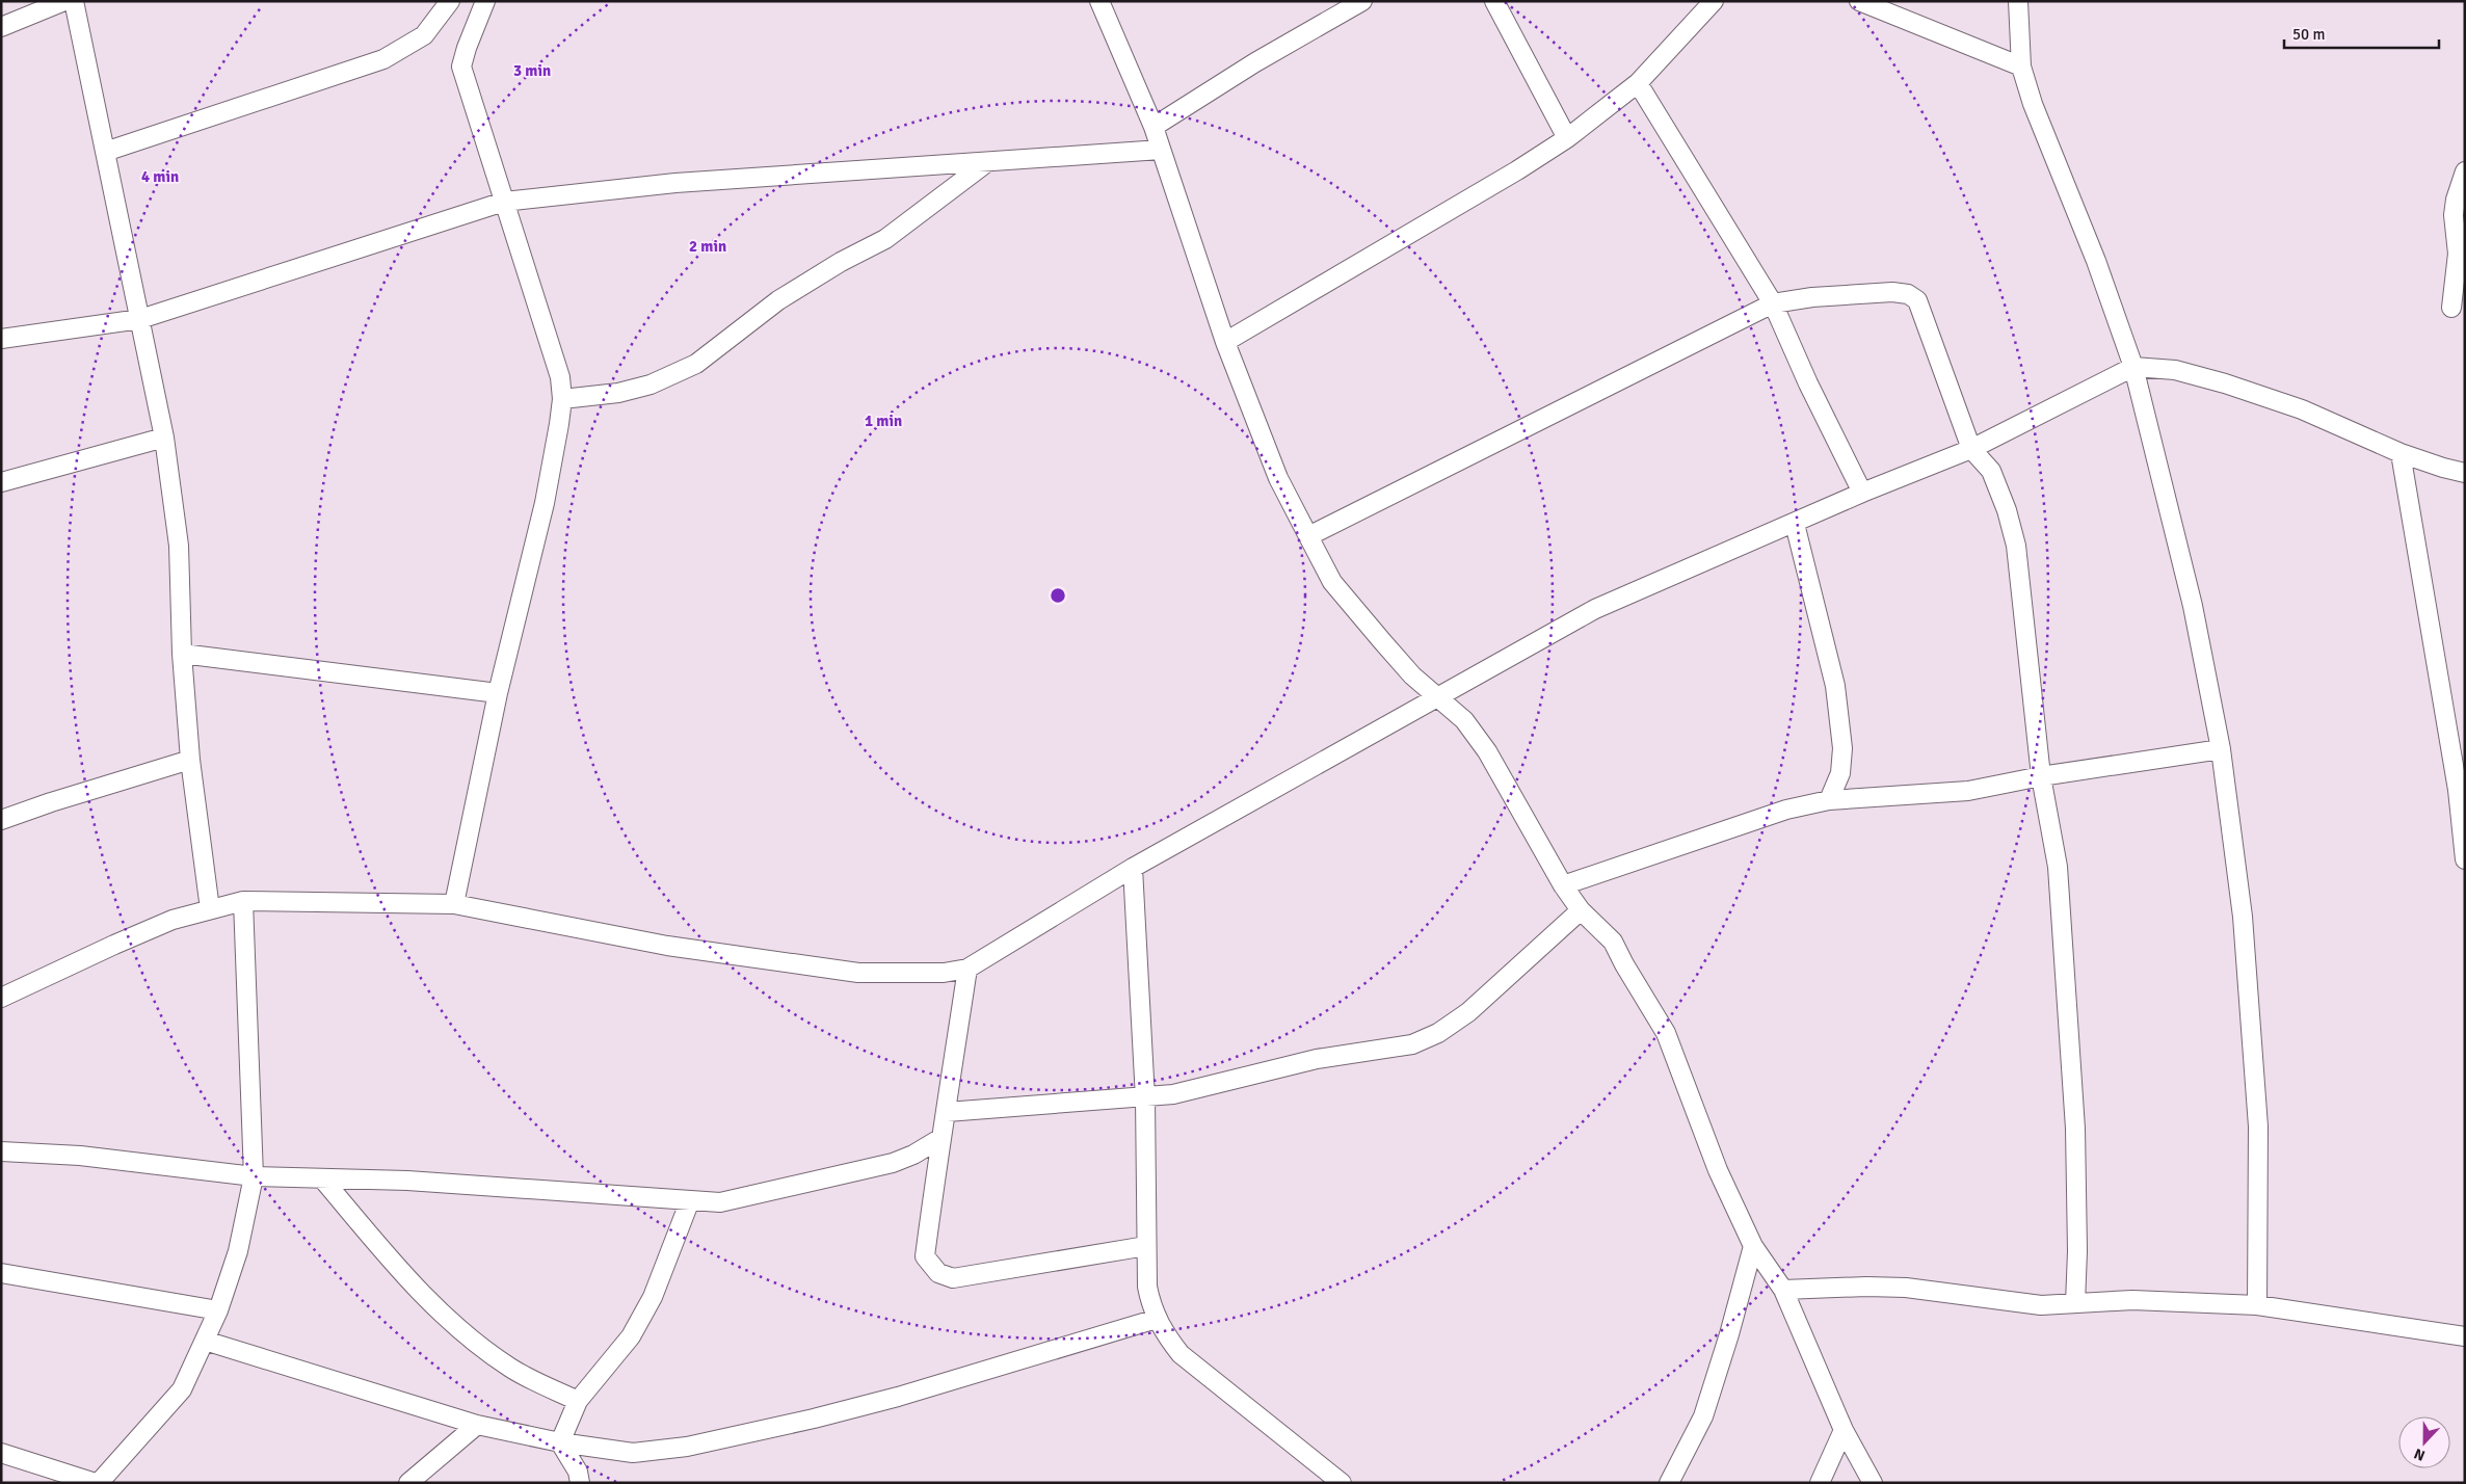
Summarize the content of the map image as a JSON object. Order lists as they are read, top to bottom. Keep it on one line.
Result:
{"scale_bar":"50 m","north":"bottom","rings":["3 min","4 min","2 min","1 min"]}
